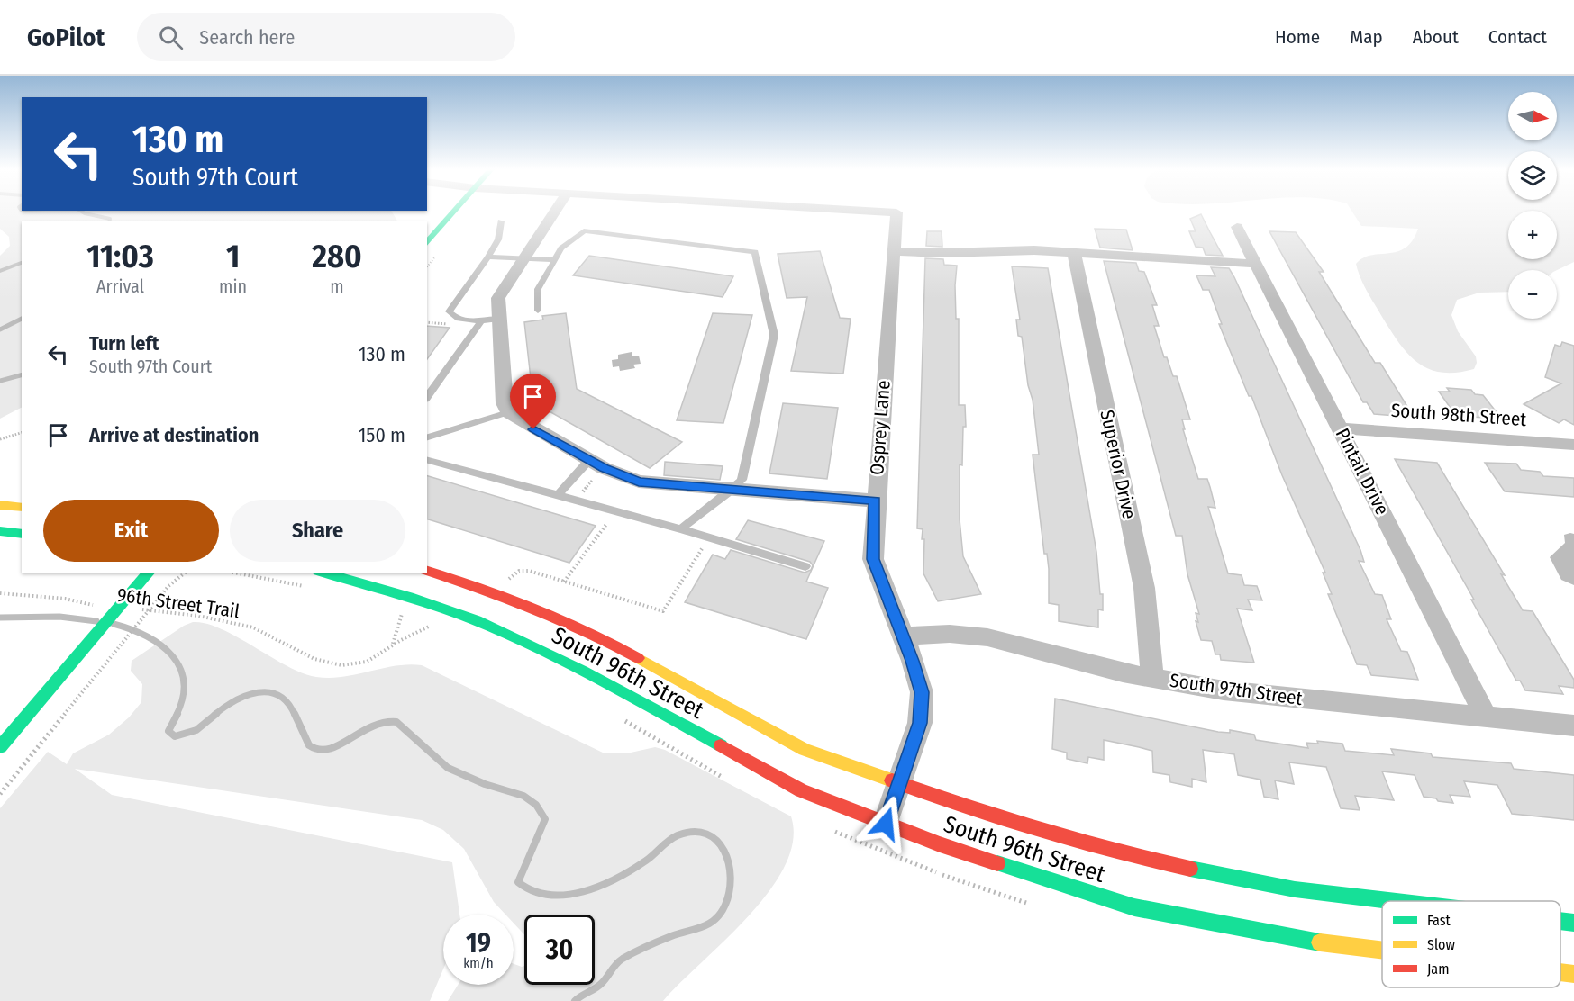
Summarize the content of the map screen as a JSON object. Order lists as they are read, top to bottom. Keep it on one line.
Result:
{"streets":{"main road":["South 96th Street"],"street":["South 98th Street","Osprey Lane","Superior Drive","Pintail Drive","South 97th Street"],"path":["96th Street Trail"]},"crossings":[["South 98th Street","Pintail Drive"],["Osprey Lane","South 96th Street"],["Osprey Lane","South 97th Street"],["Superior Drive","South 97th Street"],["Pintail Drive","South 97th Street"]],"legend":["Fast","Slow","Jam"],"north":"right","page":{"header":"GoPilot","search":"Search here","nav":["Home","Map","About","Contact"],"map_buttons":["+","−"],"turn":["130 m","South 97th Court"],"eta":["11:03","Arrival","1","min","280","m"],"list":[{"name":"Turn left","note":"South 97th Court","value":"130 m"},{"name":"Arrive at destination","value":"150 m"}],"buttons":["Exit","Share"],"speed":"19 km/h","limit":"30"}}
